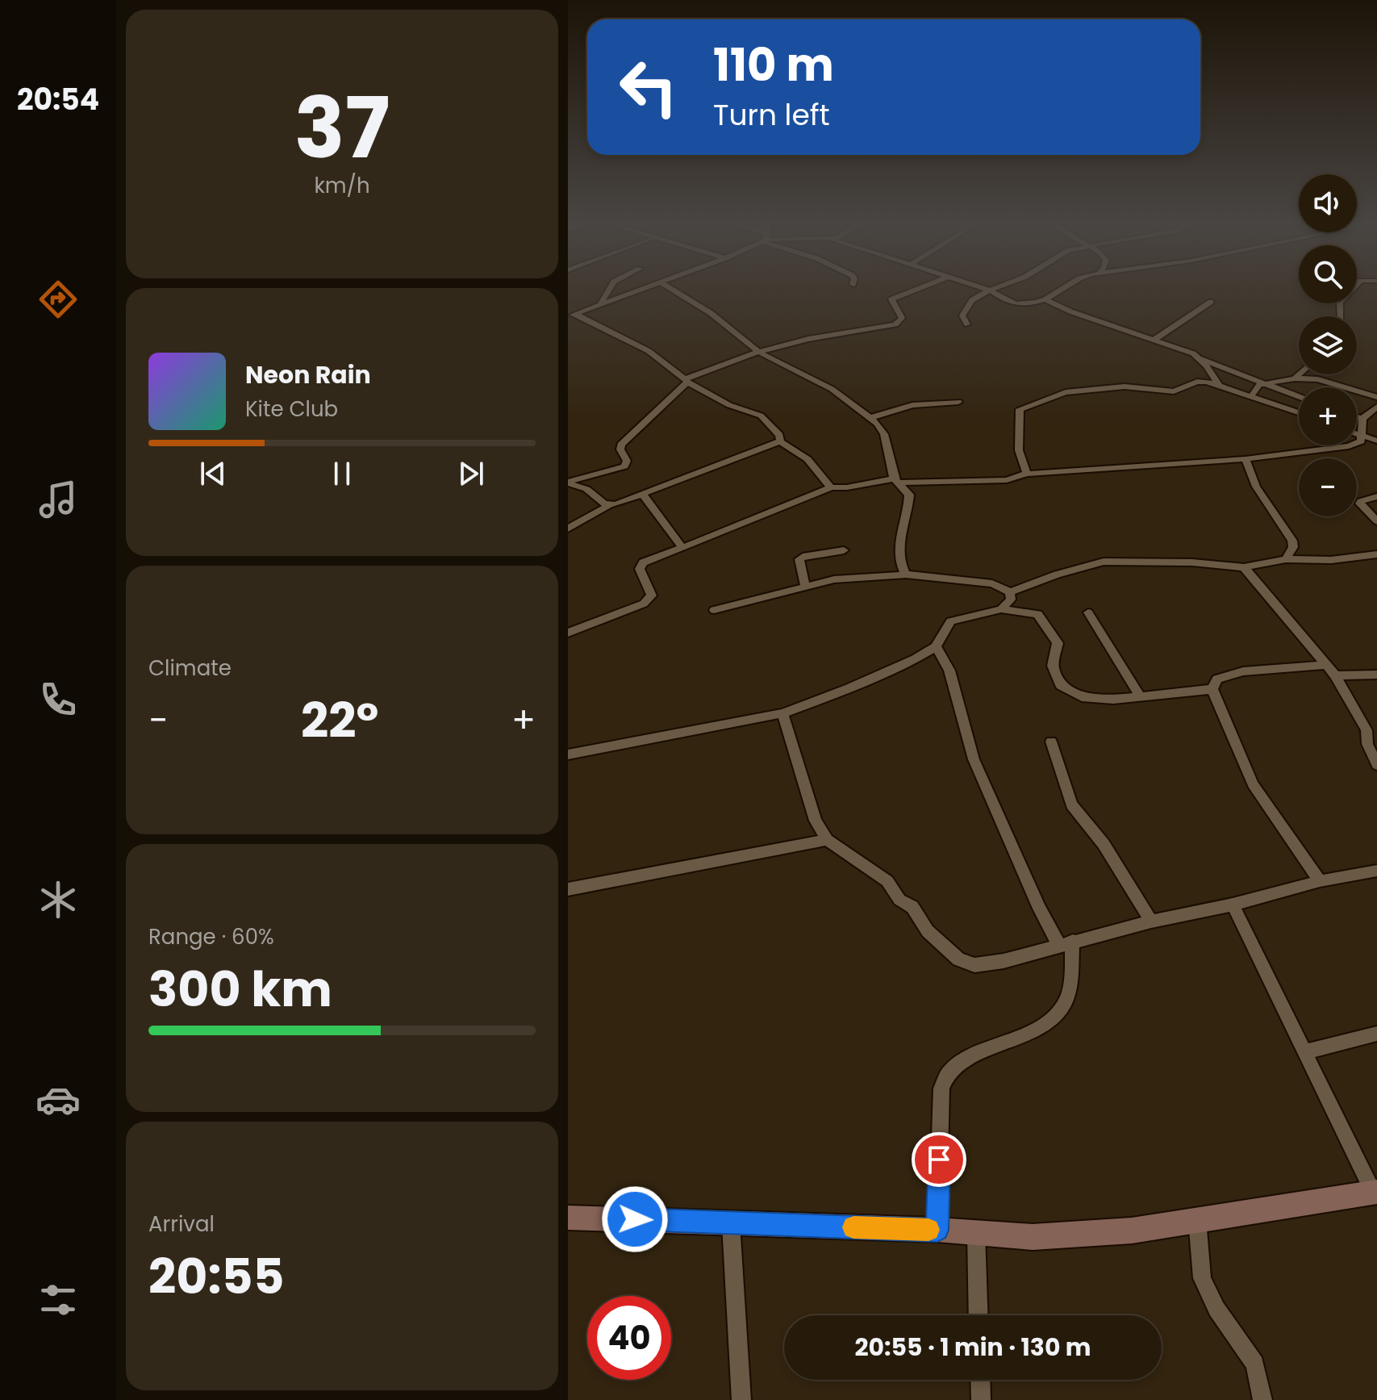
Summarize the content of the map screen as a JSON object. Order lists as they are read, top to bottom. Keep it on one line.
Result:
{"page":{"tabs":"20:54","tile":[["37","km/h"],"Climate",["Range · 60%","300 km"],["Arrival","20:55"]],"turn":["110 m","Turn left"],"map_buttons":["+","−"],"song":["Neon Rain","Kite Club"],"heat":["−","22°","+"],"limit":"40","trip":"20:55 · 1 min · 130 m"}}
